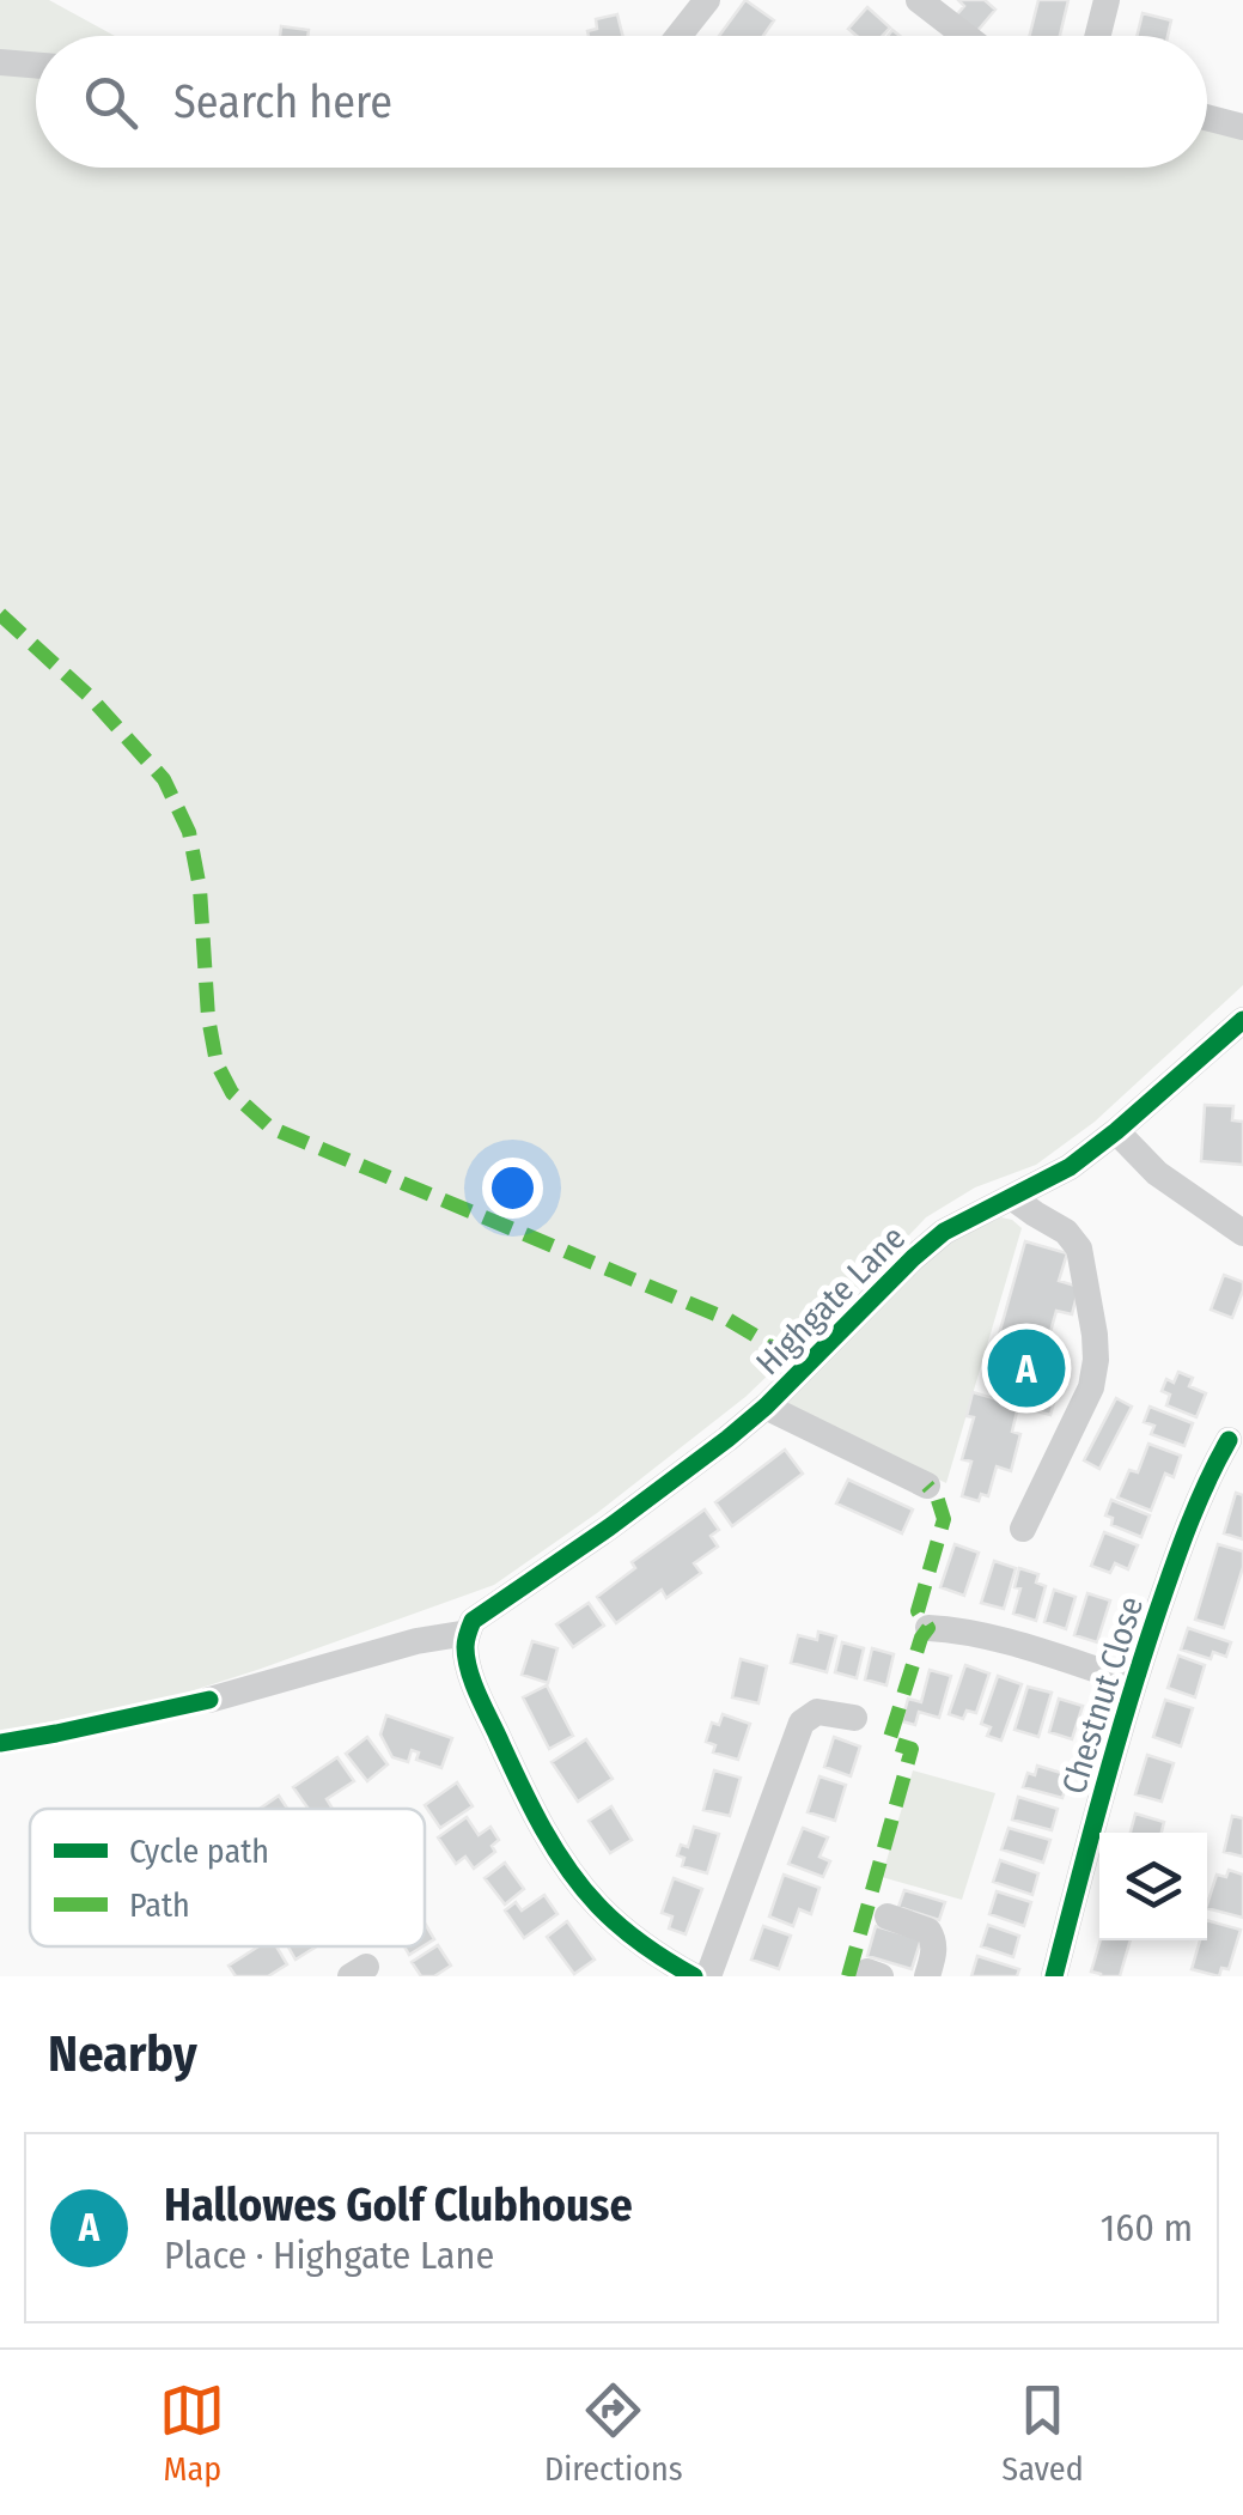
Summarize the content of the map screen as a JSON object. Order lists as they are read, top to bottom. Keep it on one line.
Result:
{"streets":{"street":["Highgate Lane","Chestnut Close"]},"legend":["Cycle path","Path"],"page":{"search":"Search here","pins":"A","heading":"Nearby","list":[{"mark":"A","name":"Hallowes Golf Clubhouse","note":"Place · Highgate Lane","value":"160 m"}],"nav":["Map","Directions","Saved"]}}
